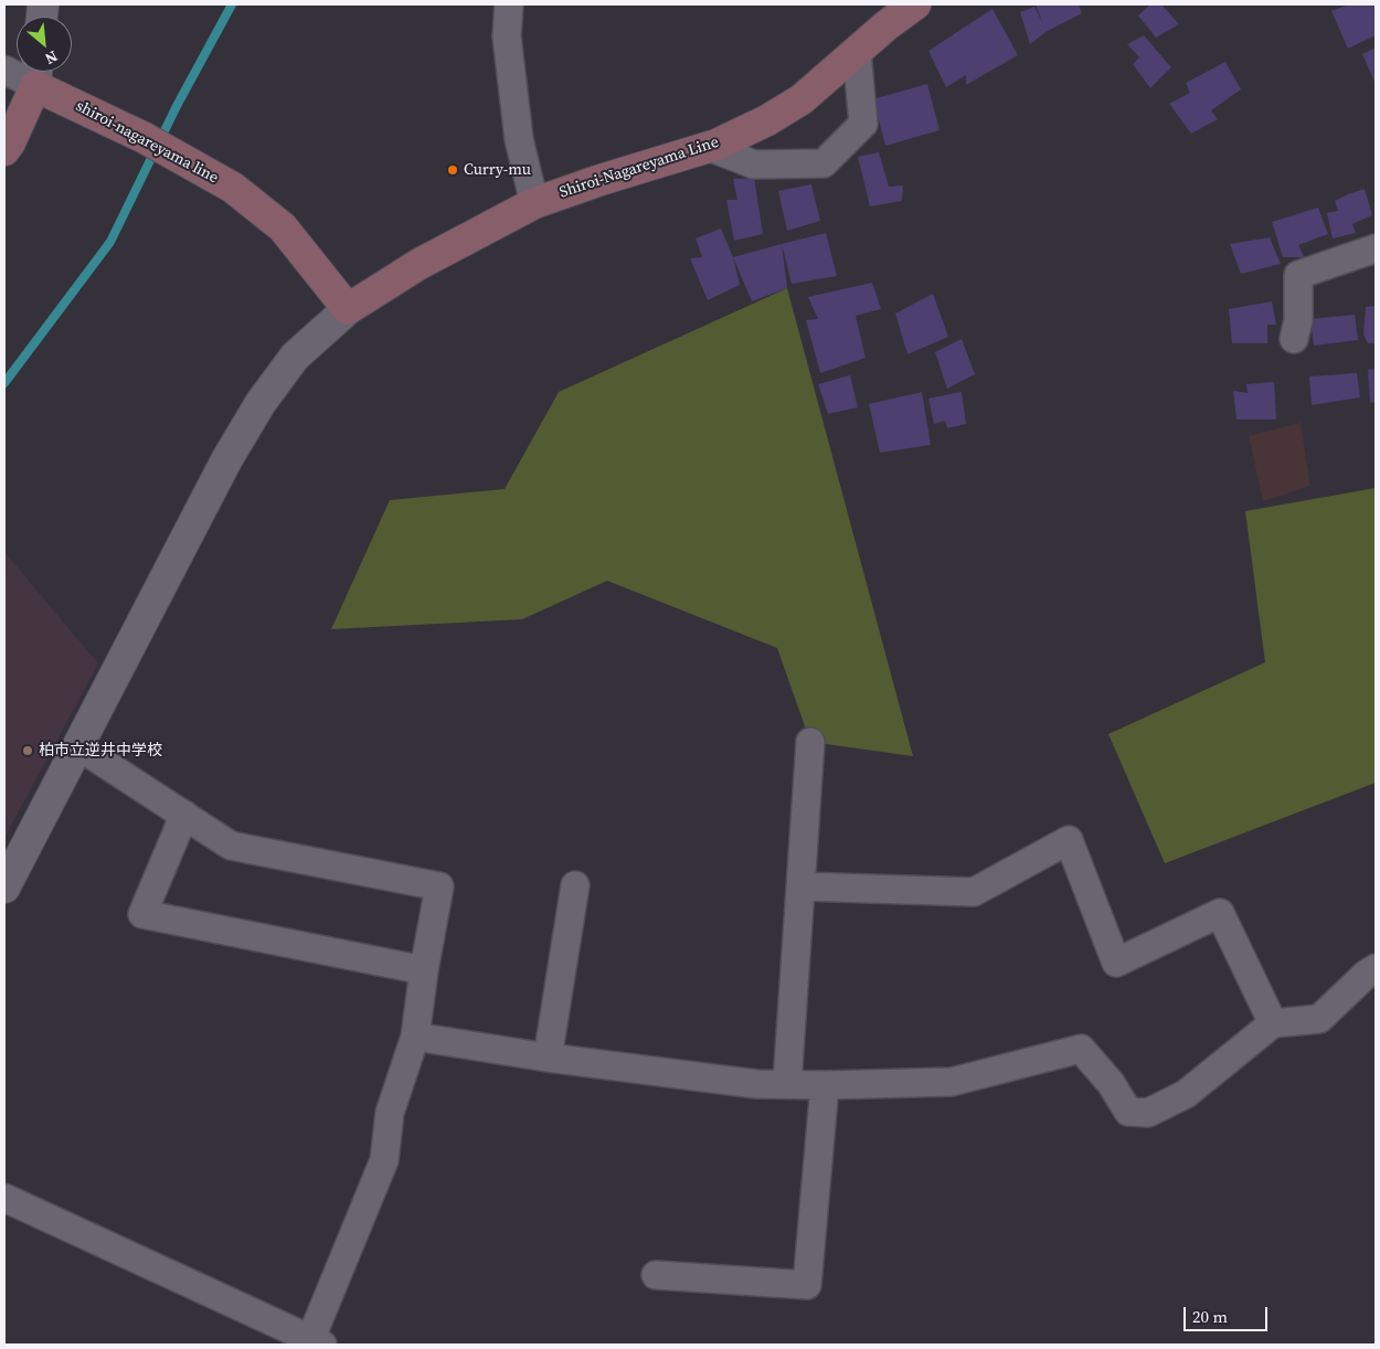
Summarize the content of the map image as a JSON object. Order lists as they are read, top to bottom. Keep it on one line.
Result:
{"streets":{"main road":["shiroi-nagareyama line","Shiroi-Nagareyama Line"]},"crossings":[["shiroi-nagareyama line","Shiroi-Nagareyama Line"]],"places":["Curry-mu","柏市立逆井中学校"],"scale_bar":"20 m","north":"bottom right"}
